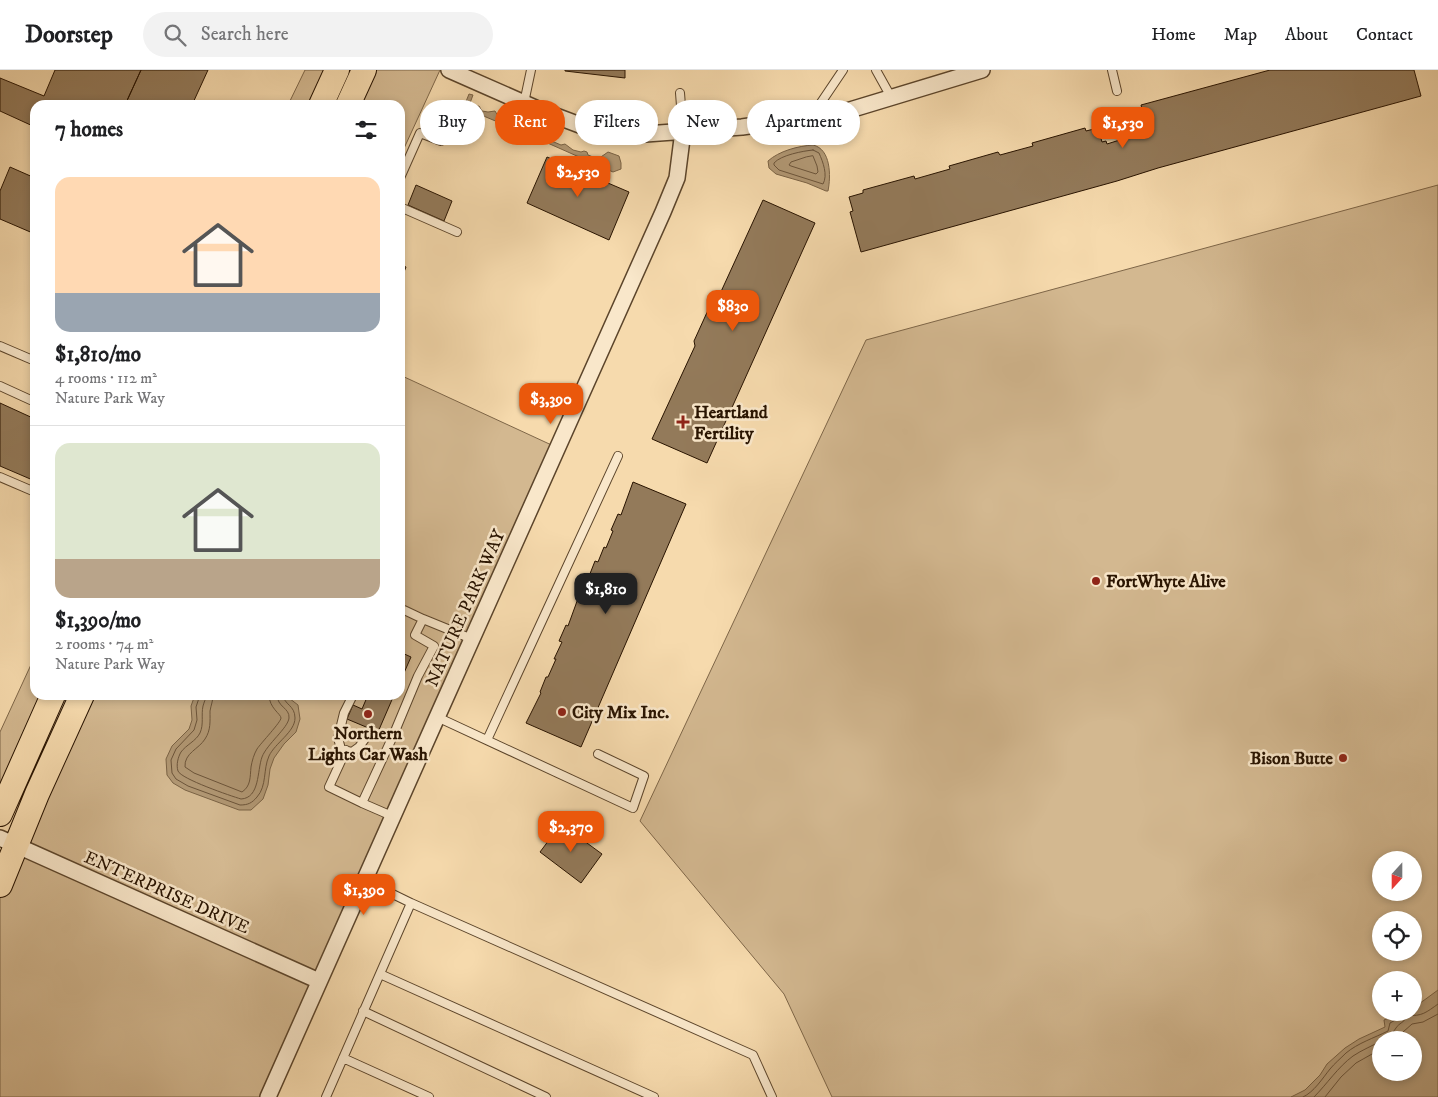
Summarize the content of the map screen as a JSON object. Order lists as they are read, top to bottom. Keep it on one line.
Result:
{"streets":{"street":["NATURE PARK WAY","ENTERPRISE DRIVE"]},"crossings":[["NATURE PARK WAY","ENTERPRISE DRIVE"]],"places":{"health":["Heartland Fertility"],"other":["FortWhyte Alive","City Mix Inc.","Northern Lights Car Wash","Bison Butte"]},"north":"bottom","page":{"header":"Doorstep","search":"Search here","nav":["Home","Map","About","Contact"],"chip":["Buy","Rent","Filters","New","Apartment"],"heading":"7 homes","price":["$1,530","$2,530","$830","$3,390","$1,810","$2,370","$1,390"],"list":[{"name":"$1,810/mo","note":"4 rooms · 112 m² · Nature Park Way"},{"name":"$1,390/mo","note":"2 rooms · 74 m² · Nature Park Way"}],"map_buttons":["+","−"]}}
